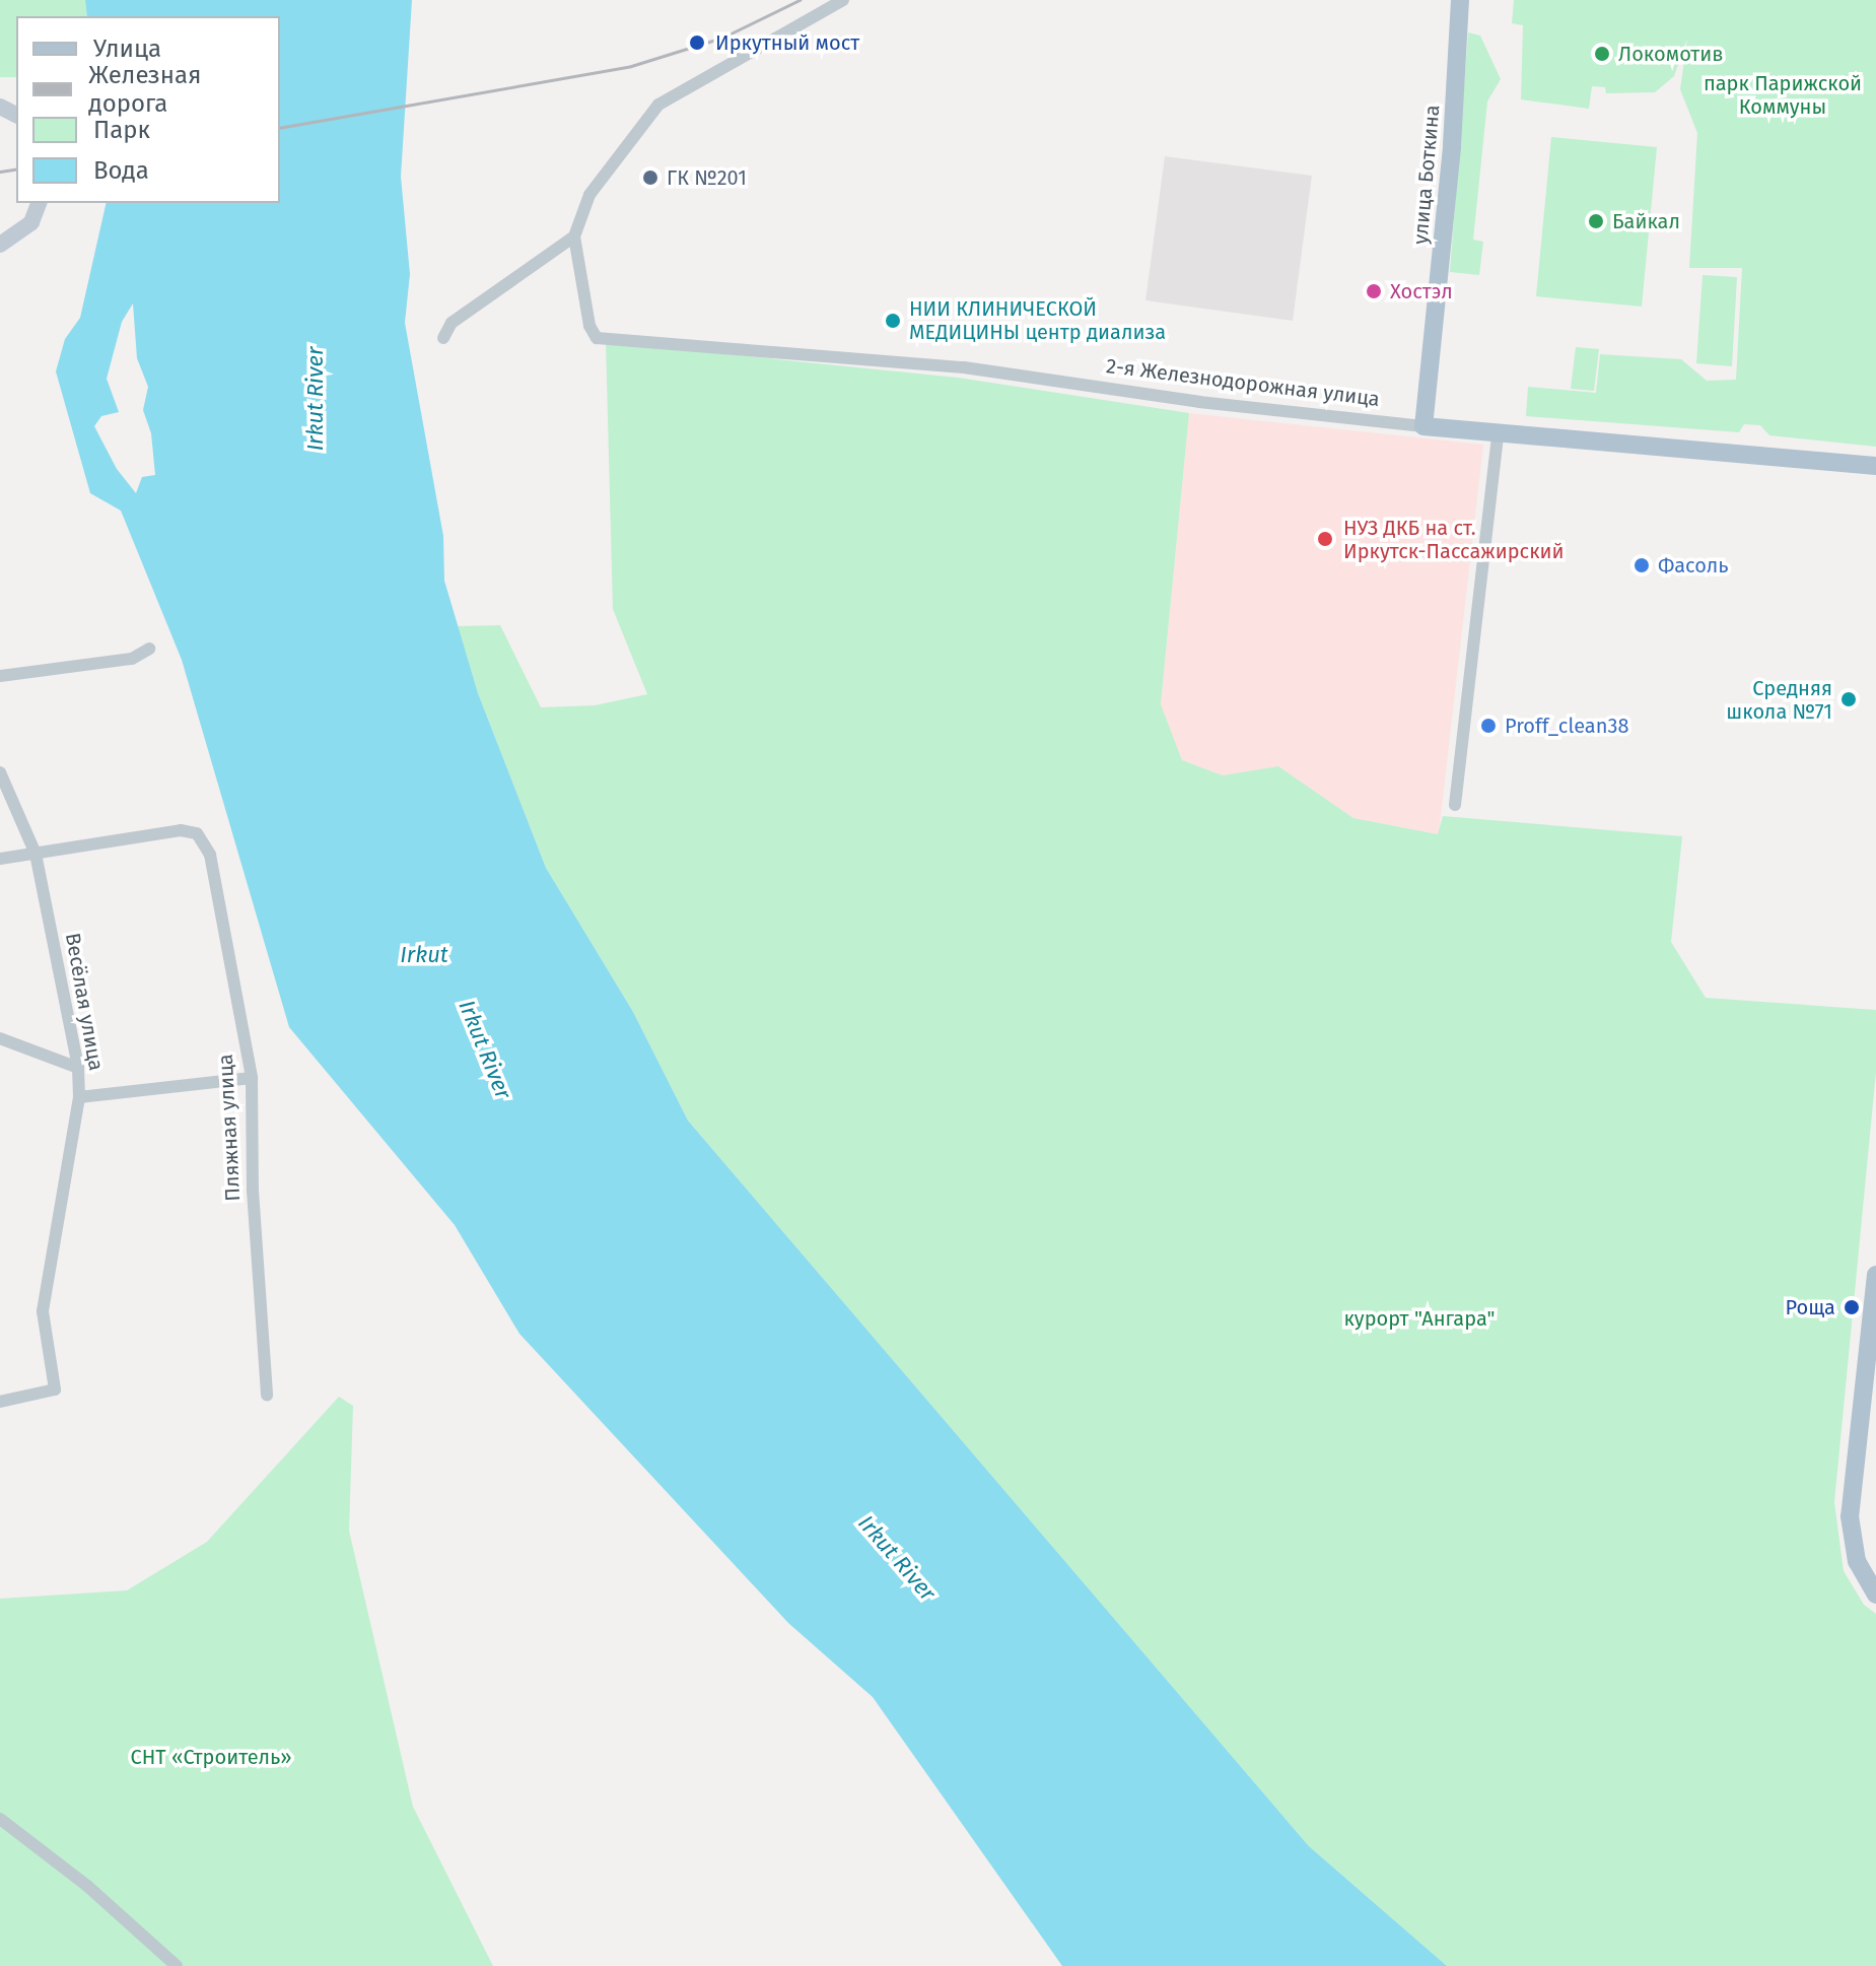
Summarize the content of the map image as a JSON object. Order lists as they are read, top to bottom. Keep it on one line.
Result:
{"streets":{"main road":["улица Боткина","2-я Железнодорожная улица"],"street":["Весёлая улица","Пляжная улица"]},"crossings":[["улица Боткина","2-я Железнодорожная улица"],["Весёлая улица","Пляжная улица"]],"water":["Irkut River","Irkut"],"parks":["парк Парижской Коммуны","курорт \"Ангара\"","СНТ «Строитель»"],"places":["Иркутный мост","Локомотив","ГК №201","Байкал","Хостэл","НИИ КЛИНИЧЕСКОЙ МЕДИЦИНЫ центр диализа","НУЗ ДКБ на ст. Иркутск-Пассажирский","Фасоль","Средняя школа №71","Proff_clean38","Роща"],"legend":["Улица","Железная дорога","Парк","Вода"]}
